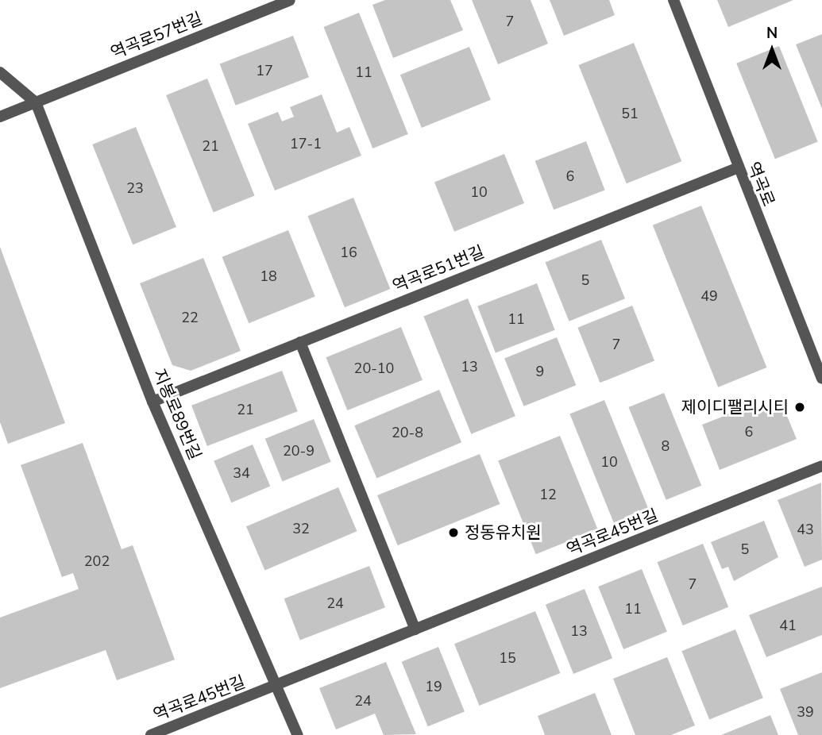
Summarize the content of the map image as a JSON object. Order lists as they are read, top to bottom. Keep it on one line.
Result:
{"streets":{"street":["역곡로57번길","역곡로","역곡로51번길","지봉로89번길","역곡로45번길"]},"crossings":[["역곡로57번길","지봉로89번길"],["역곡로","역곡로51번길"],["역곡로51번길","지봉로89번길"],["지봉로89번길","역곡로45번길"]],"places":["제이디팰리시티","정동유치원"],"house_numbers":["7","17","11","51","17-1","21","6","23","10","16","18","5","49","22","11","7","13","20-10","9","21","6","20-8","8","20-9","10","34","12","32","43","5","202","7","24","11","41","13","15","19","24","39"],"north":"top"}
